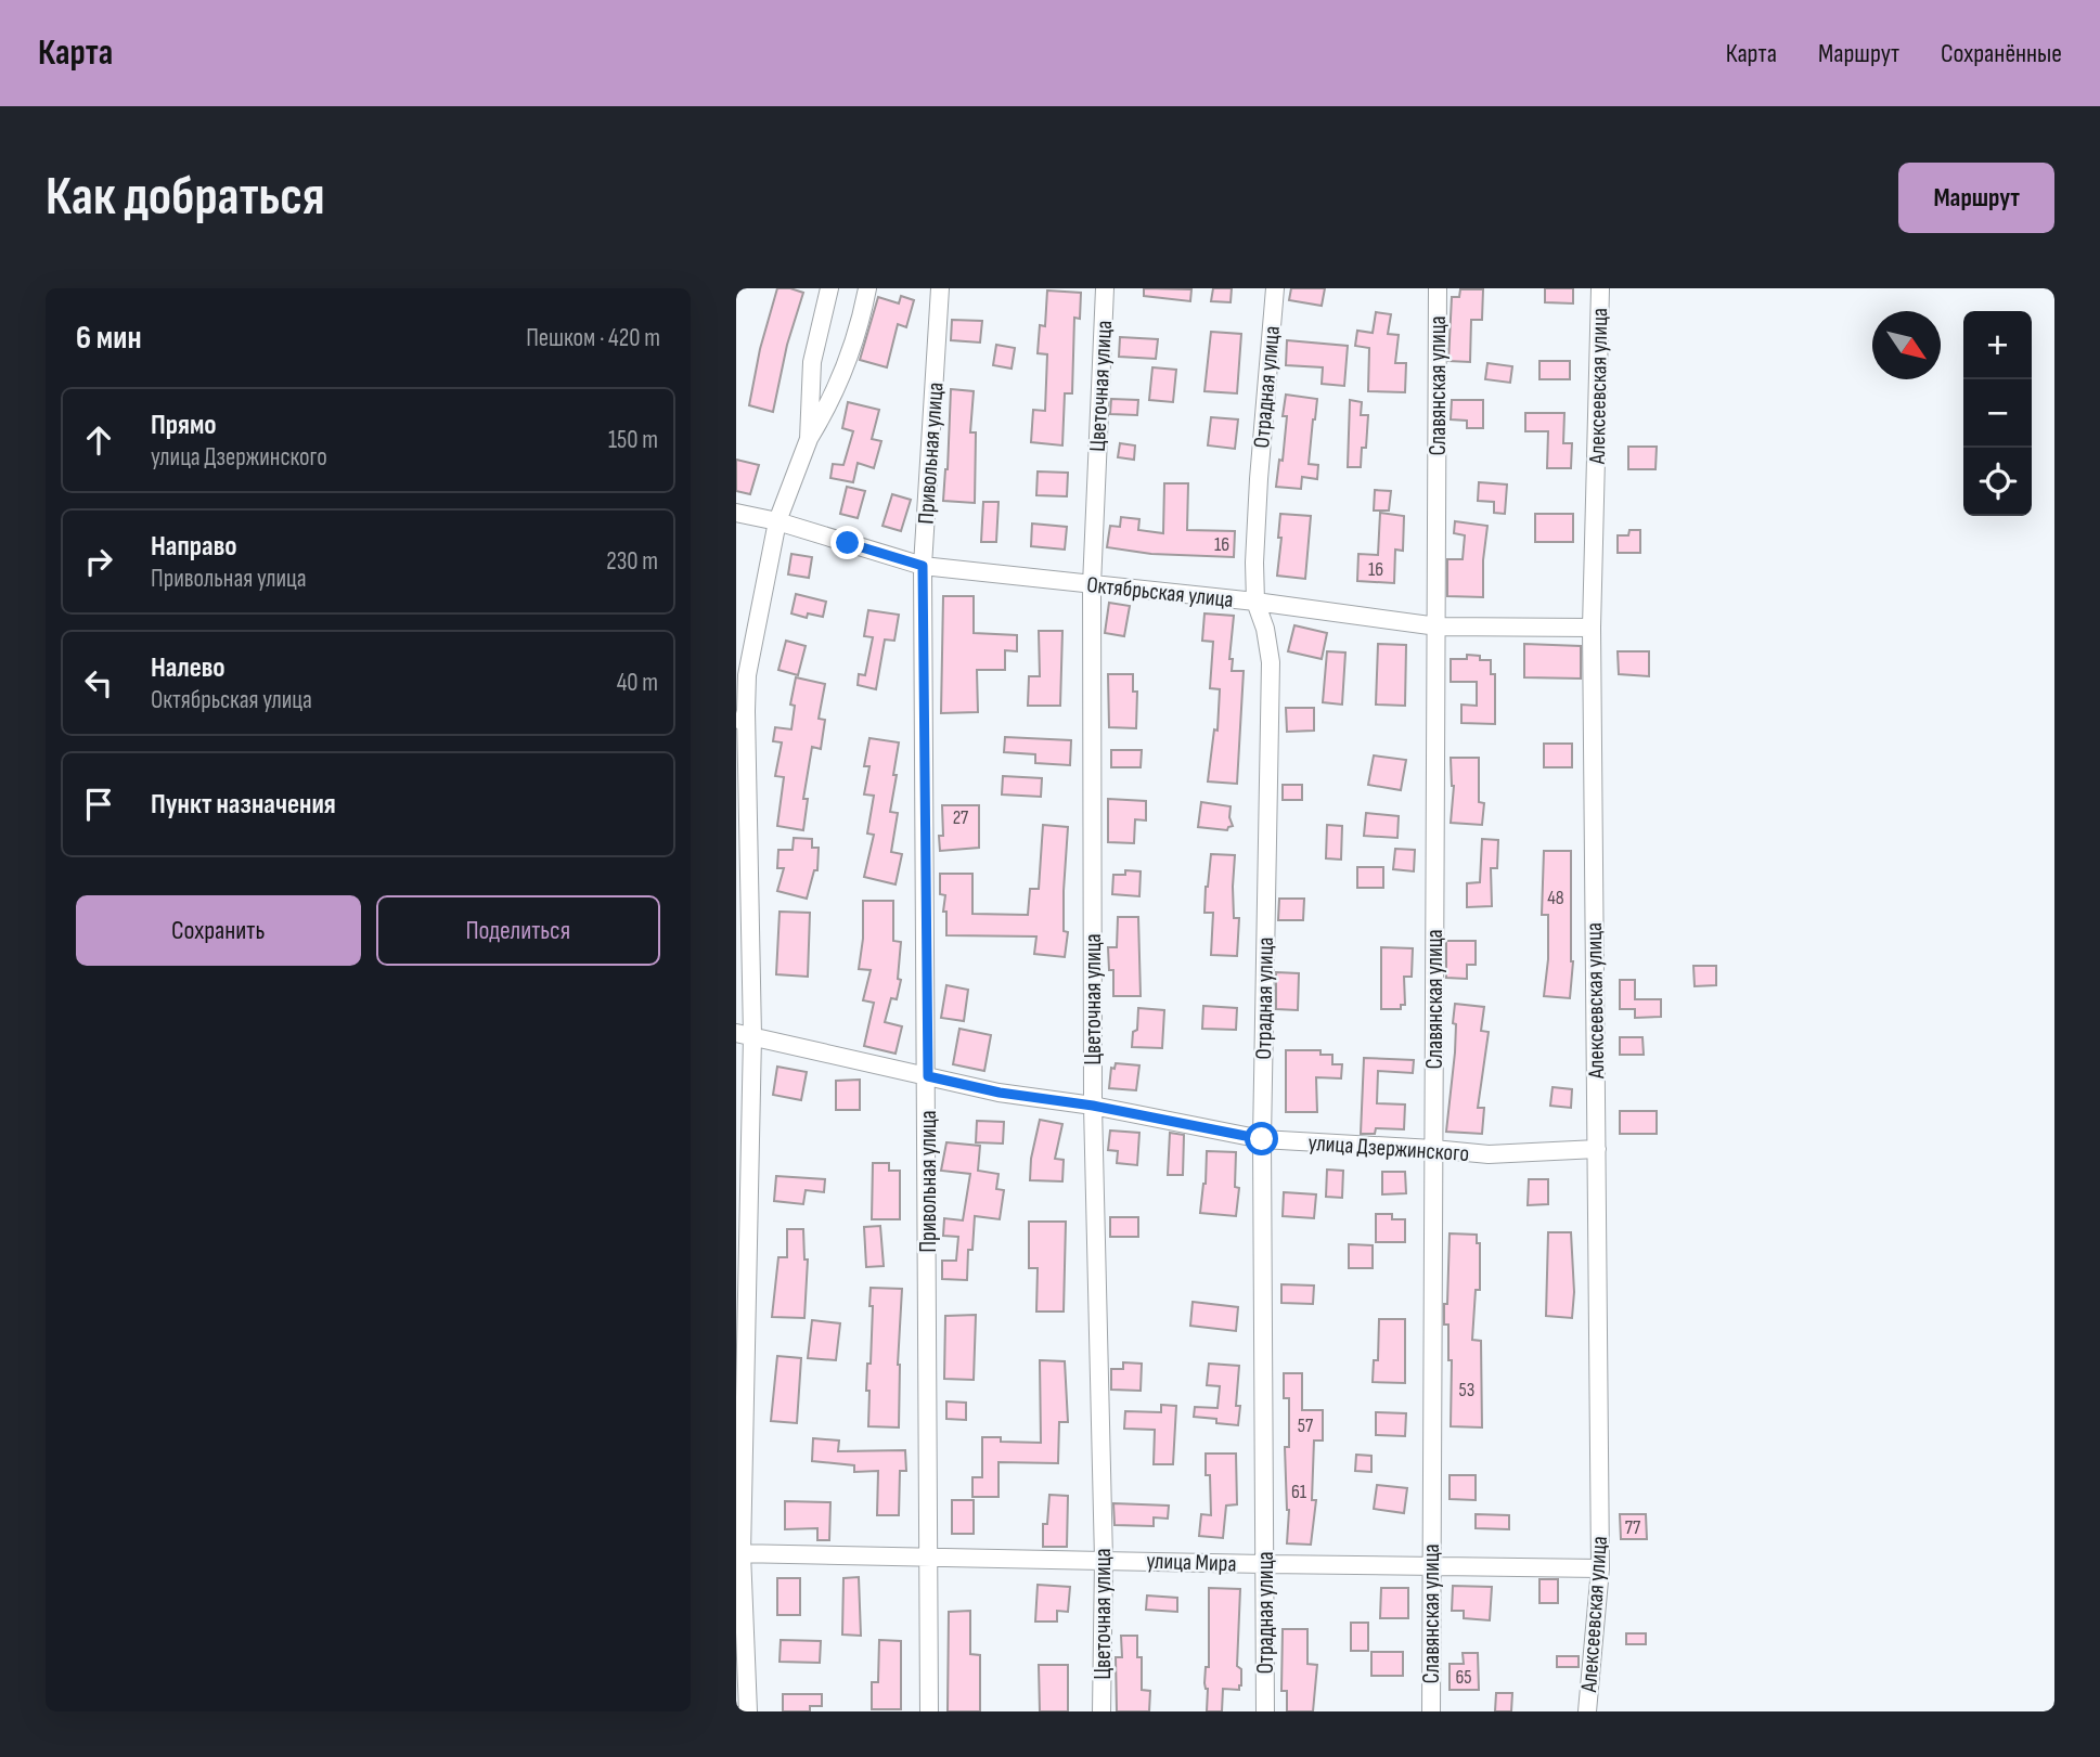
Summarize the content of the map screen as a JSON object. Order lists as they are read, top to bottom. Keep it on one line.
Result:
{"streets":{"street":["Цветочная улица","Славянская улица","Алексеевская улица","Отрадная улица","Привольная улица","Октябрьская улица","улица Дзержинского","улица Мира"]},"crossings":[["Цветочная улица","Октябрьская улица"],["Цветочная улица","улица Дзержинского"],["Цветочная улица","улица Мира"],["Славянская улица","Октябрьская улица"],["Славянская улица","улица Дзержинского"],["Славянская улица","улица Мира"],["Алексеевская улица","Октябрьская улица"],["Алексеевская улица","улица Дзержинского"],["Алексеевская улица","улица Мира"],["Отрадная улица","Октябрьская улица"],["Отрадная улица","улица Дзержинского"],["Отрадная улица","улица Мира"],["Привольная улица","Октябрьская улица"],["Привольная улица","улица Дзержинского"],["Привольная улица","улица Мира"]],"house_numbers":["16","16","27","48","53","57","61","77","65"],"north":"bottom right","page":{"header":"Карта","nav":["Карта","Маршрут","Сохранённые"],"buttons":["Маршрут",["Сохранить","Поделиться"]],"title":"Как добраться","heading":["6 мин","Пешком · 420 m"],"map_buttons":["+","−"],"list":[["Прямо","улица Дзержинского","150 m"],["Направо","Привольная улица","230 m"],["Налево","Октябрьская улица","40 m"],"Пункт назначения"]}}
